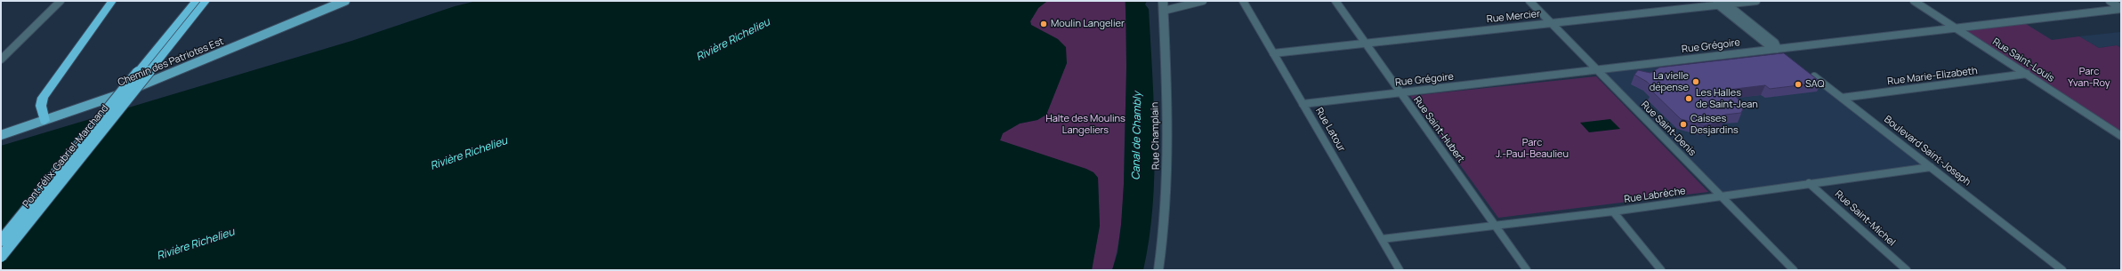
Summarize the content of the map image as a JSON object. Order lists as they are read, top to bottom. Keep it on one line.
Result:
{"streets":{"highway":["Pont Félix-Gabriel-Marchand"],"main road":["Chemin des Patriotes Est"],"street":["Rue Mercier","Rue Grégoire","Rue Saint-Louis","Rue Marie-Elizabeth","Rue Saint-Denis","Rue Latour","Rue Saint-Hubert","Rue Champlain","Boulevard Saint-Joseph","Rue Labrèche","Rue Saint-Michel"]},"crossings":[["Rue Mercier","Rue Saint-Denis"],["Rue Mercier","Rue Latour"],["Rue Mercier","Rue Saint-Hubert"],["Rue Grégoire","Rue Saint-Louis"],["Rue Grégoire","Rue Saint-Denis"],["Rue Grégoire","Rue Latour"],["Rue Grégoire","Rue Saint-Hubert"],["Rue Saint-Louis","Rue Marie-Elizabeth"],["Rue Marie-Elizabeth","Boulevard Saint-Joseph"],["Rue Saint-Denis","Rue Labrèche"],["Rue Latour","Rue Labrèche"],["Rue Saint-Hubert","Rue Labrèche"],["Boulevard Saint-Joseph","Rue Labrèche"],["Rue Labrèche","Rue Saint-Michel"]],"water":["Rivière Richelieu","Canal de Chambly"],"parks":["Parc Yvan-Roy","Halte des Moulins Langeliers","Parc J.-Paul-Beaulieu"],"places":["Moulin Langelier","La vielle dépense","SAQ","Les Halles de Saint-Jean","Caisses Desjardins"]}
